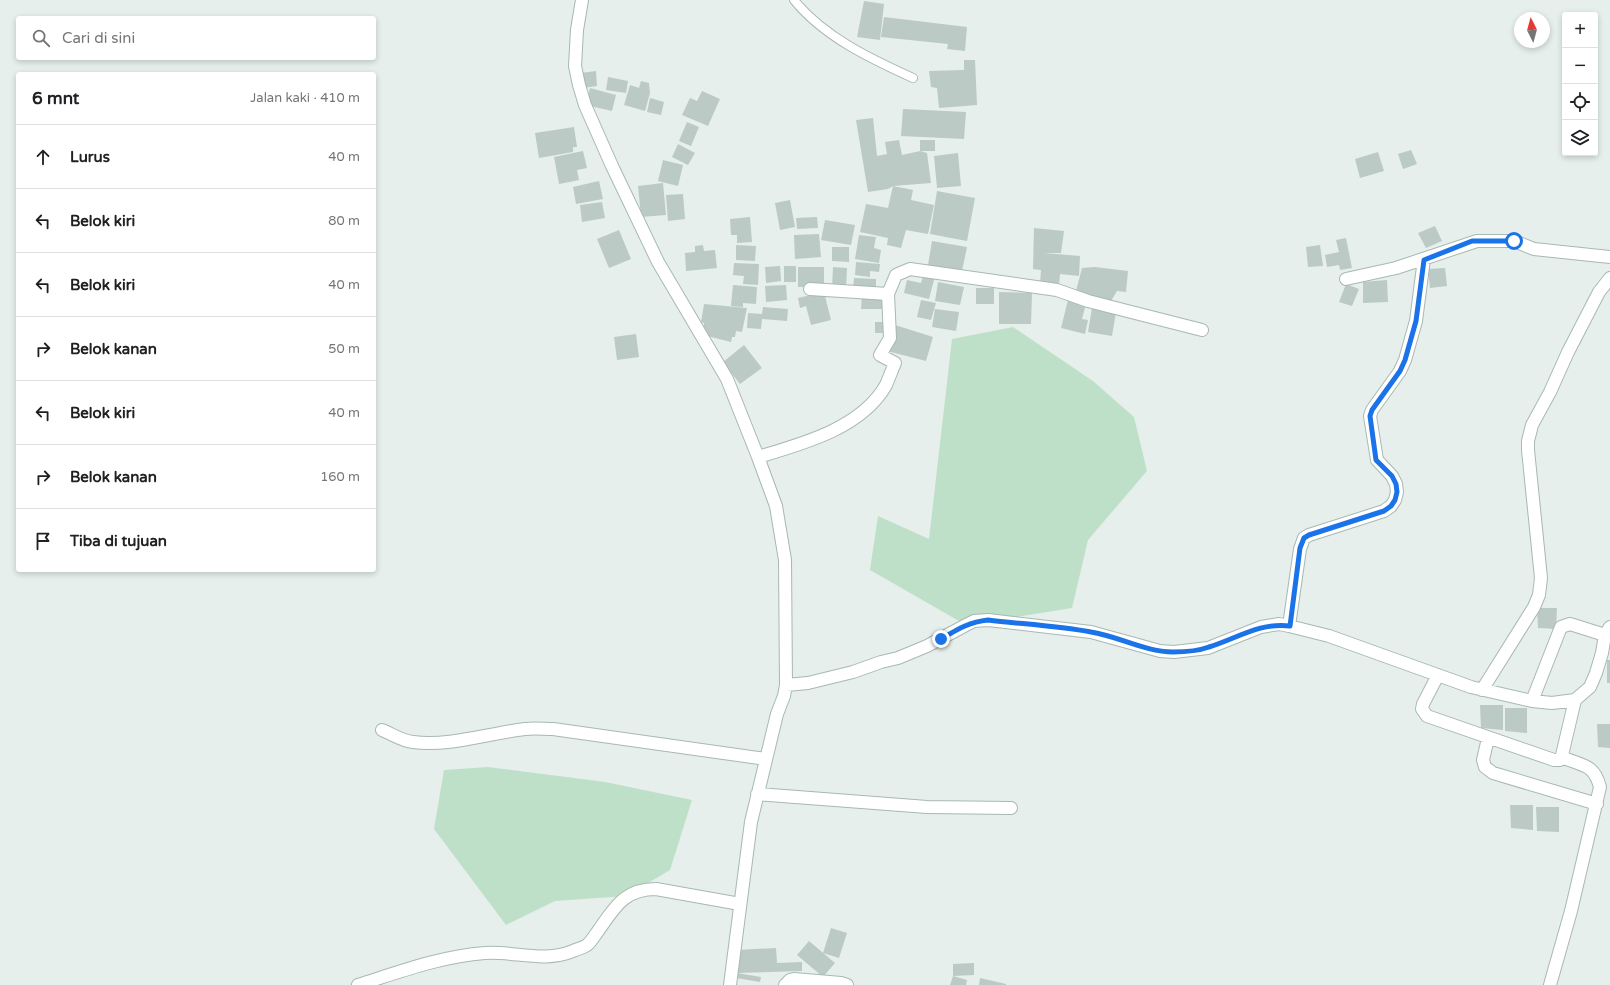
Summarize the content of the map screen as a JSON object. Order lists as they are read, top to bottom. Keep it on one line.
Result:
{"north":"top","page":{"map_buttons":["+","−"],"search":"Cari di sini","heading":["6 mnt","Jalan kaki · 410 m"],"list":[["Lurus","40 m"],["Belok kiri","80 m"],["Belok kiri","40 m"],["Belok kanan","50 m"],["Belok kiri","40 m"],["Belok kanan","160 m"],"Tiba di tujuan"]}}
